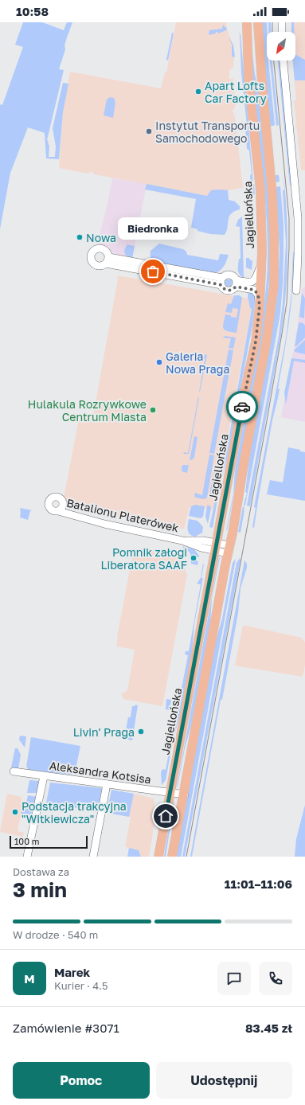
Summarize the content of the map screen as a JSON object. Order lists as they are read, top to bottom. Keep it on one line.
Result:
{"streets":{"main road":["Jagiellońska"],"street":["Batalionu Platerówek","Aleksandra Kotsisa"]},"crossings":[["Jagiellońska","Batalionu Platerówek"],["Jagiellońska","Aleksandra Kotsisa"]],"places":["Apart Lofts Car Factory","Instytut Transportu Samochodowego","Nowa","Biedronka","Galeria Nowa Praga","Hulakula Rozrywkowe Centrum Miasta","Pomnik załogi Liberatora SAAF","Livin' Praga","Podstacja trakcyjna \"Witkiewicza\""],"scale_bar":"100 m","north":"bottom left","page":{"status":"10:58","bubble":"Biedronka","scale":"100 m","heading":["3 min","Dostawa za","11:01–11:06"],"panel":["Marek","Kurier · 4.5","Zamówienie #3071","83.45 zł"],"bar":"W drodze · 540 m","round":"M","buttons":["Pomoc","Udostępnij"]}}
